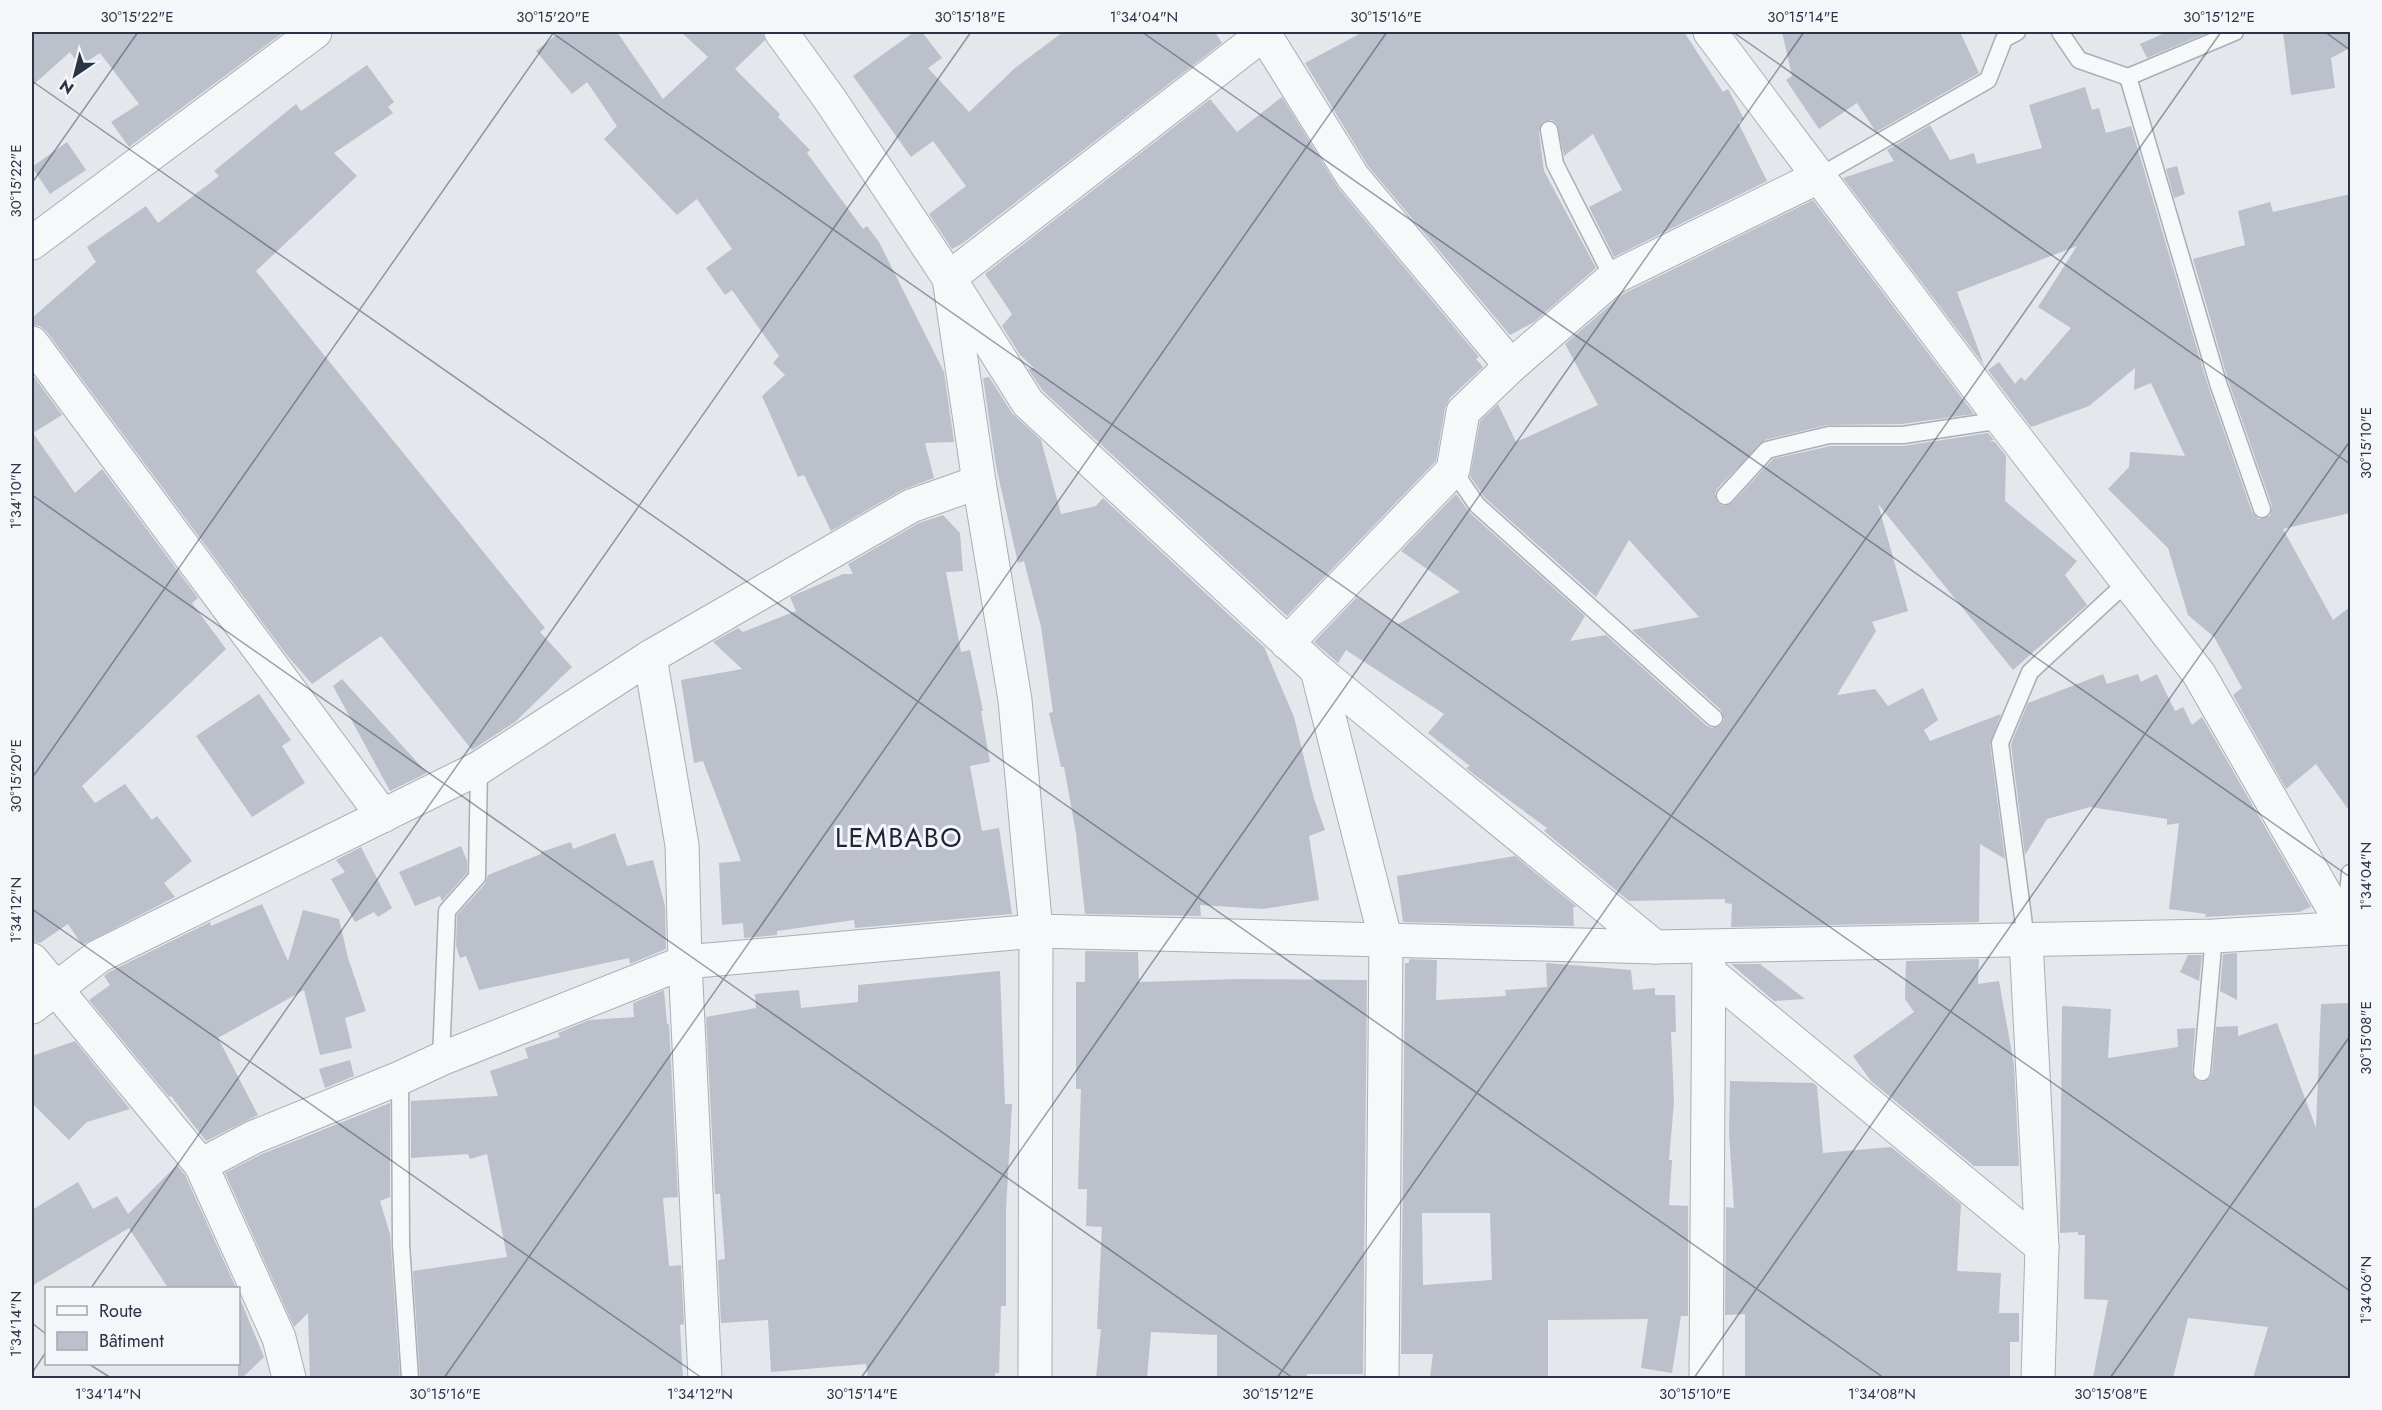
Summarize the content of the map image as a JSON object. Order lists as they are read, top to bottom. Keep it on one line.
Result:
{"districts":["LEMBABO"],"legend":["Route","Bâtiment"],"north":"bottom left","coordinates":["30°15'22\"E","30°15'20\"E","30°15'18\"E","1°34'04\"N","30°15'16\"E","30°15'14\"E","30°15'12\"E","30°15'10\"E","1°34'10\"N","1°34'12\"N","30°15'08\"E","1°34'06\"N","1°34'14\"N","1°34'08\"N"]}
